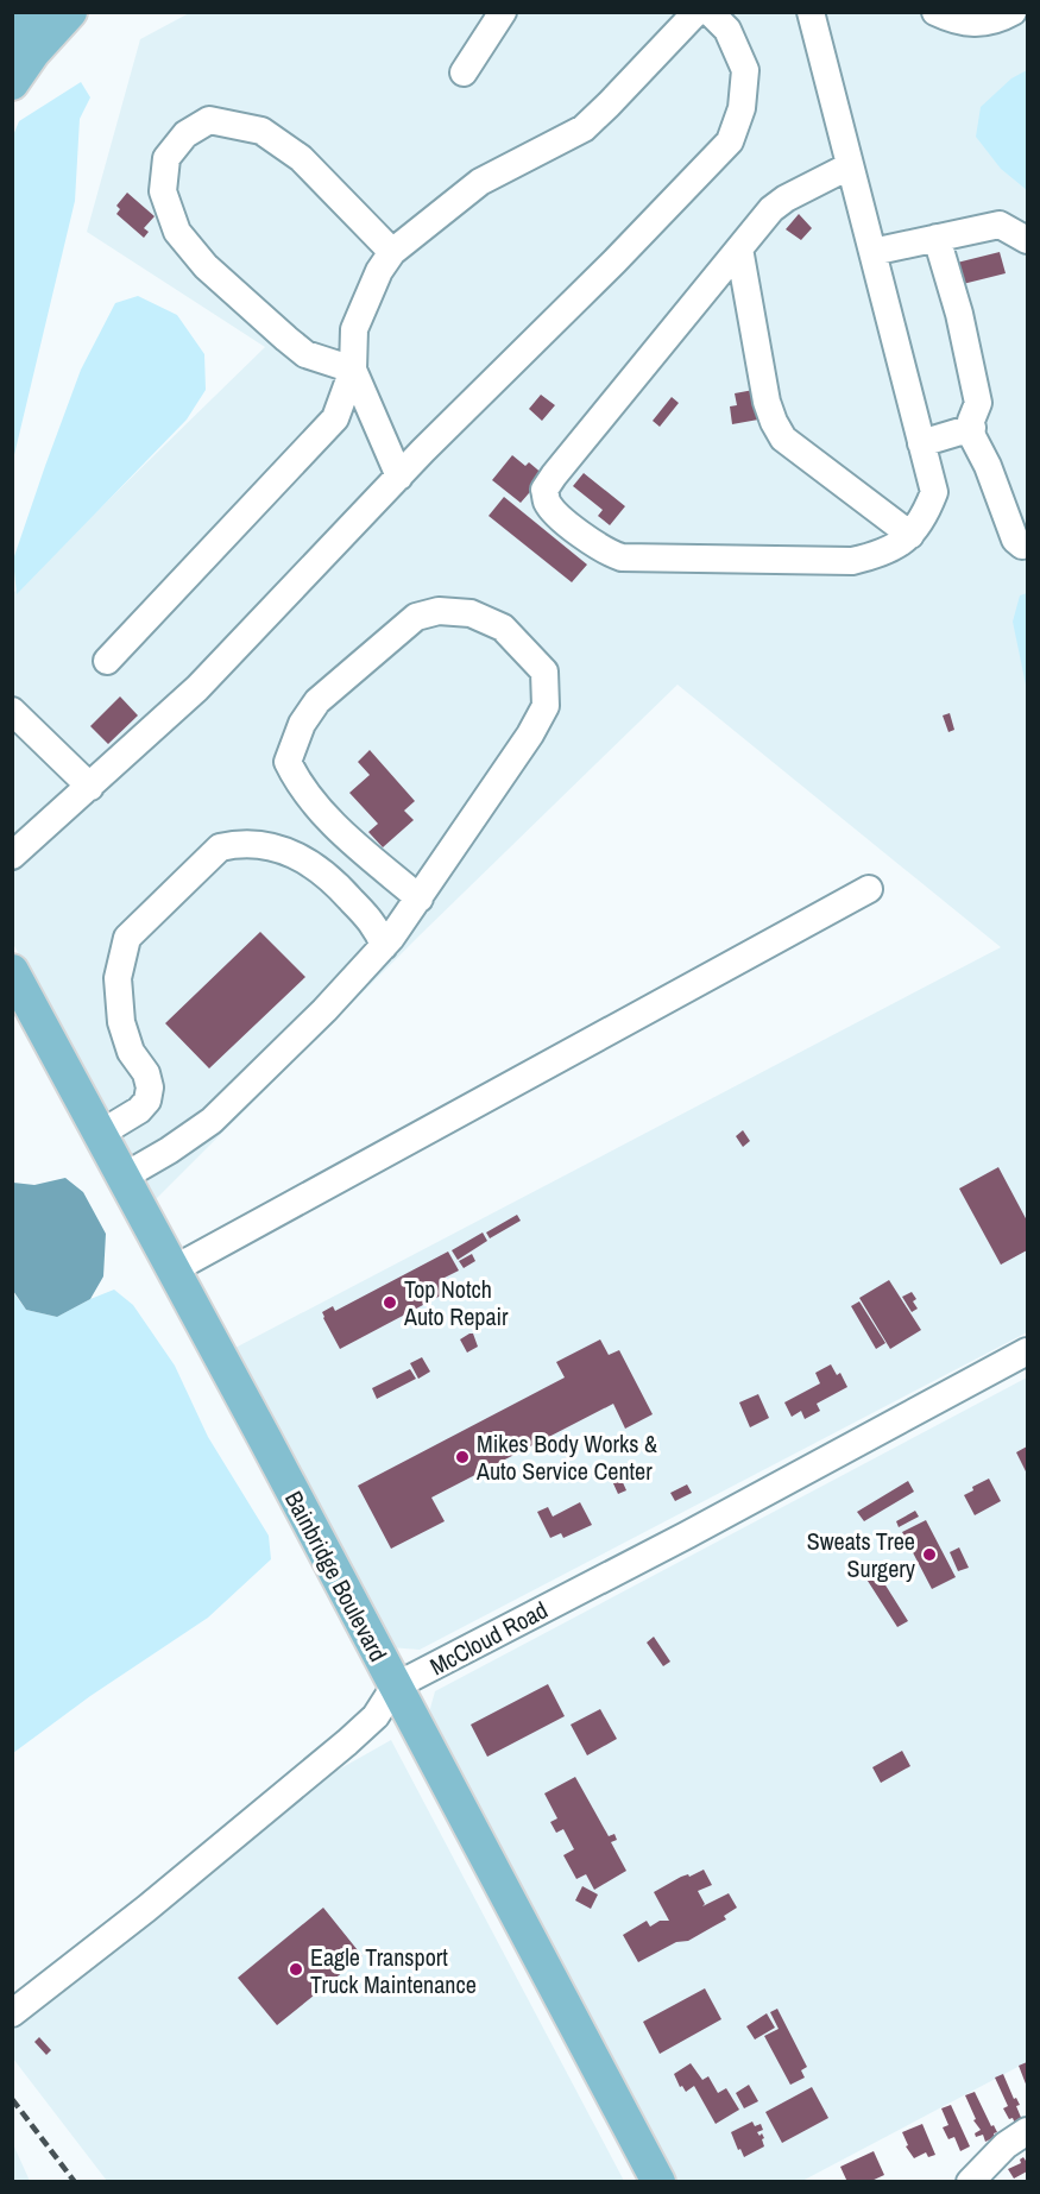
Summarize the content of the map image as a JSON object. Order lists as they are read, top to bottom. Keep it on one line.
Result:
{"streets":{"main road":["Bainbridge Boulevard"],"street":["McCloud Road"]},"crossings":[["Bainbridge Boulevard","McCloud Road"]],"places":["Top Notch Auto Repair","Mikes Body Works & Auto Service Center","Sweats Tree Surgery","Eagle Transport Truck Maintenance"]}
